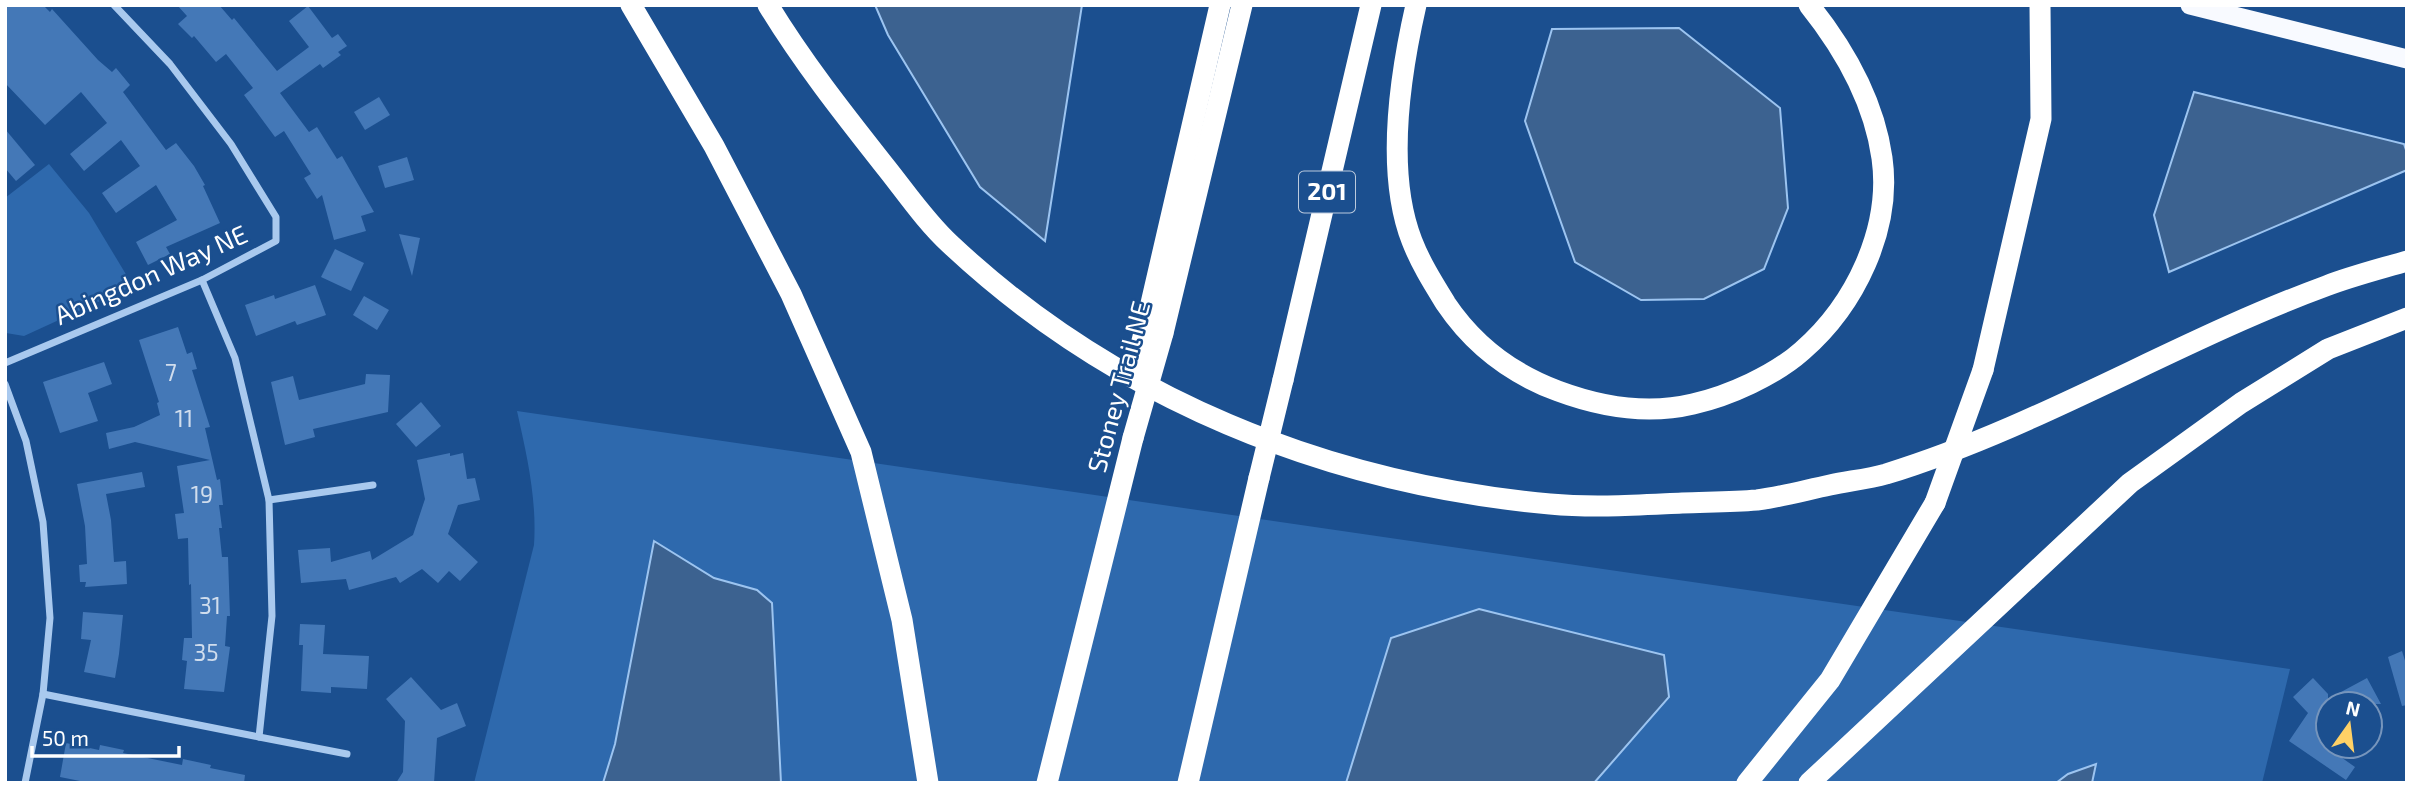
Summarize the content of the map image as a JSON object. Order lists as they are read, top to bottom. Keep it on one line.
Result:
{"streets":{"highway":["201","Stoney Trail NE"],"street":["Abingdon Way NE"]},"house_numbers":["7","11","19","31","35"],"scale_bar":"50 m","north":"top"}
